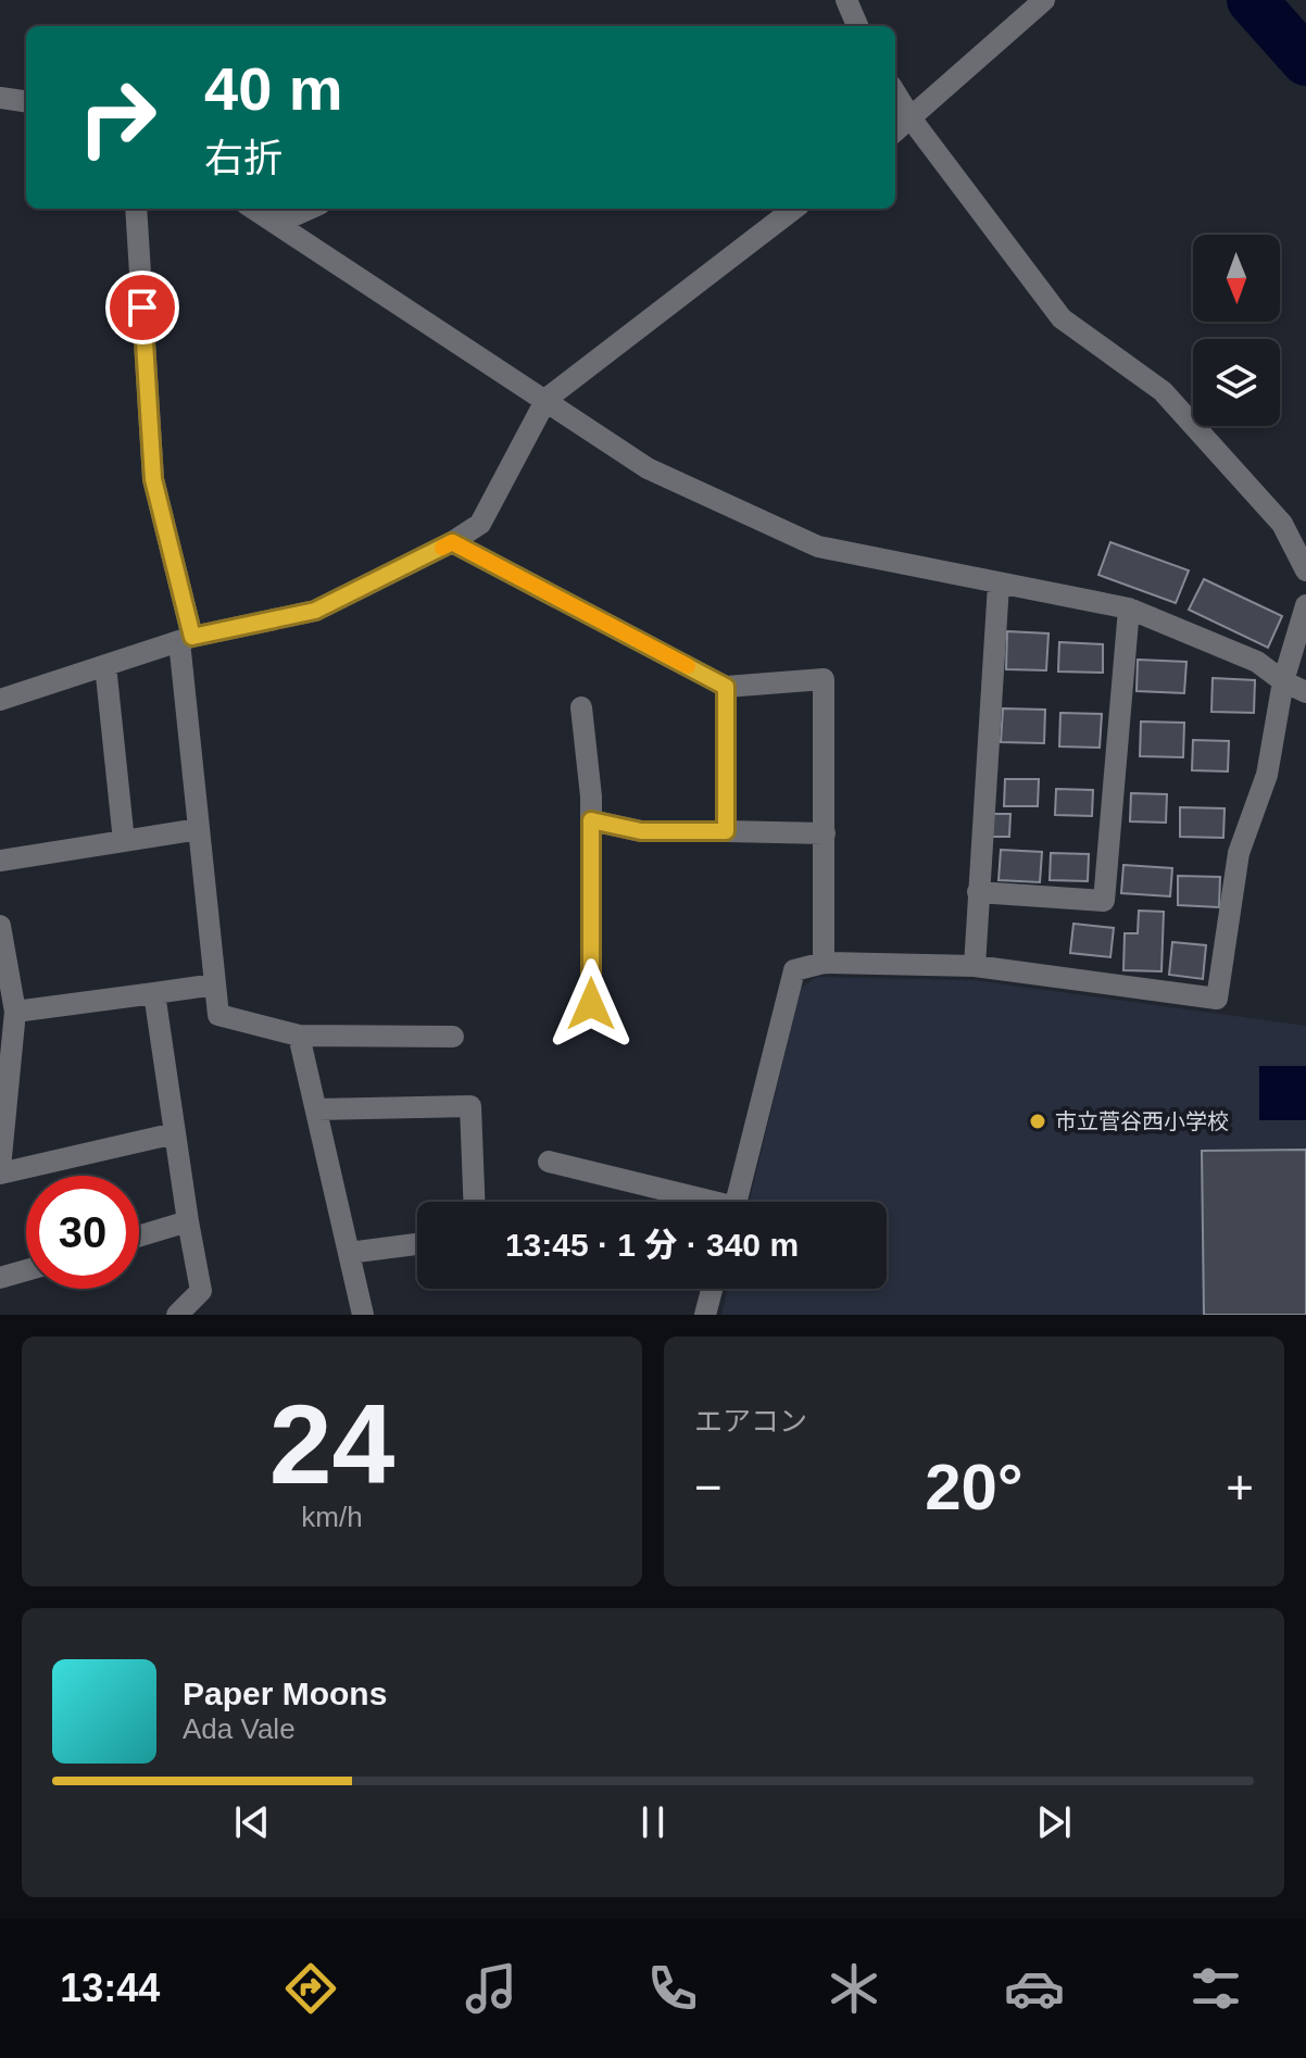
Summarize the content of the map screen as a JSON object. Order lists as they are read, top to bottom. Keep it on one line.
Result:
{"places":["市立菅谷西小学校"],"north":"bottom","page":{"turn":["40 m","右折"],"limit":"30","trip":"13:45 · 1 分 · 340 m","tile":[["24","km/h"],"エアコン"],"heat":["−","20°","+"],"song":["Paper Moons","Ada Vale"],"tabs":"13:44"}}
